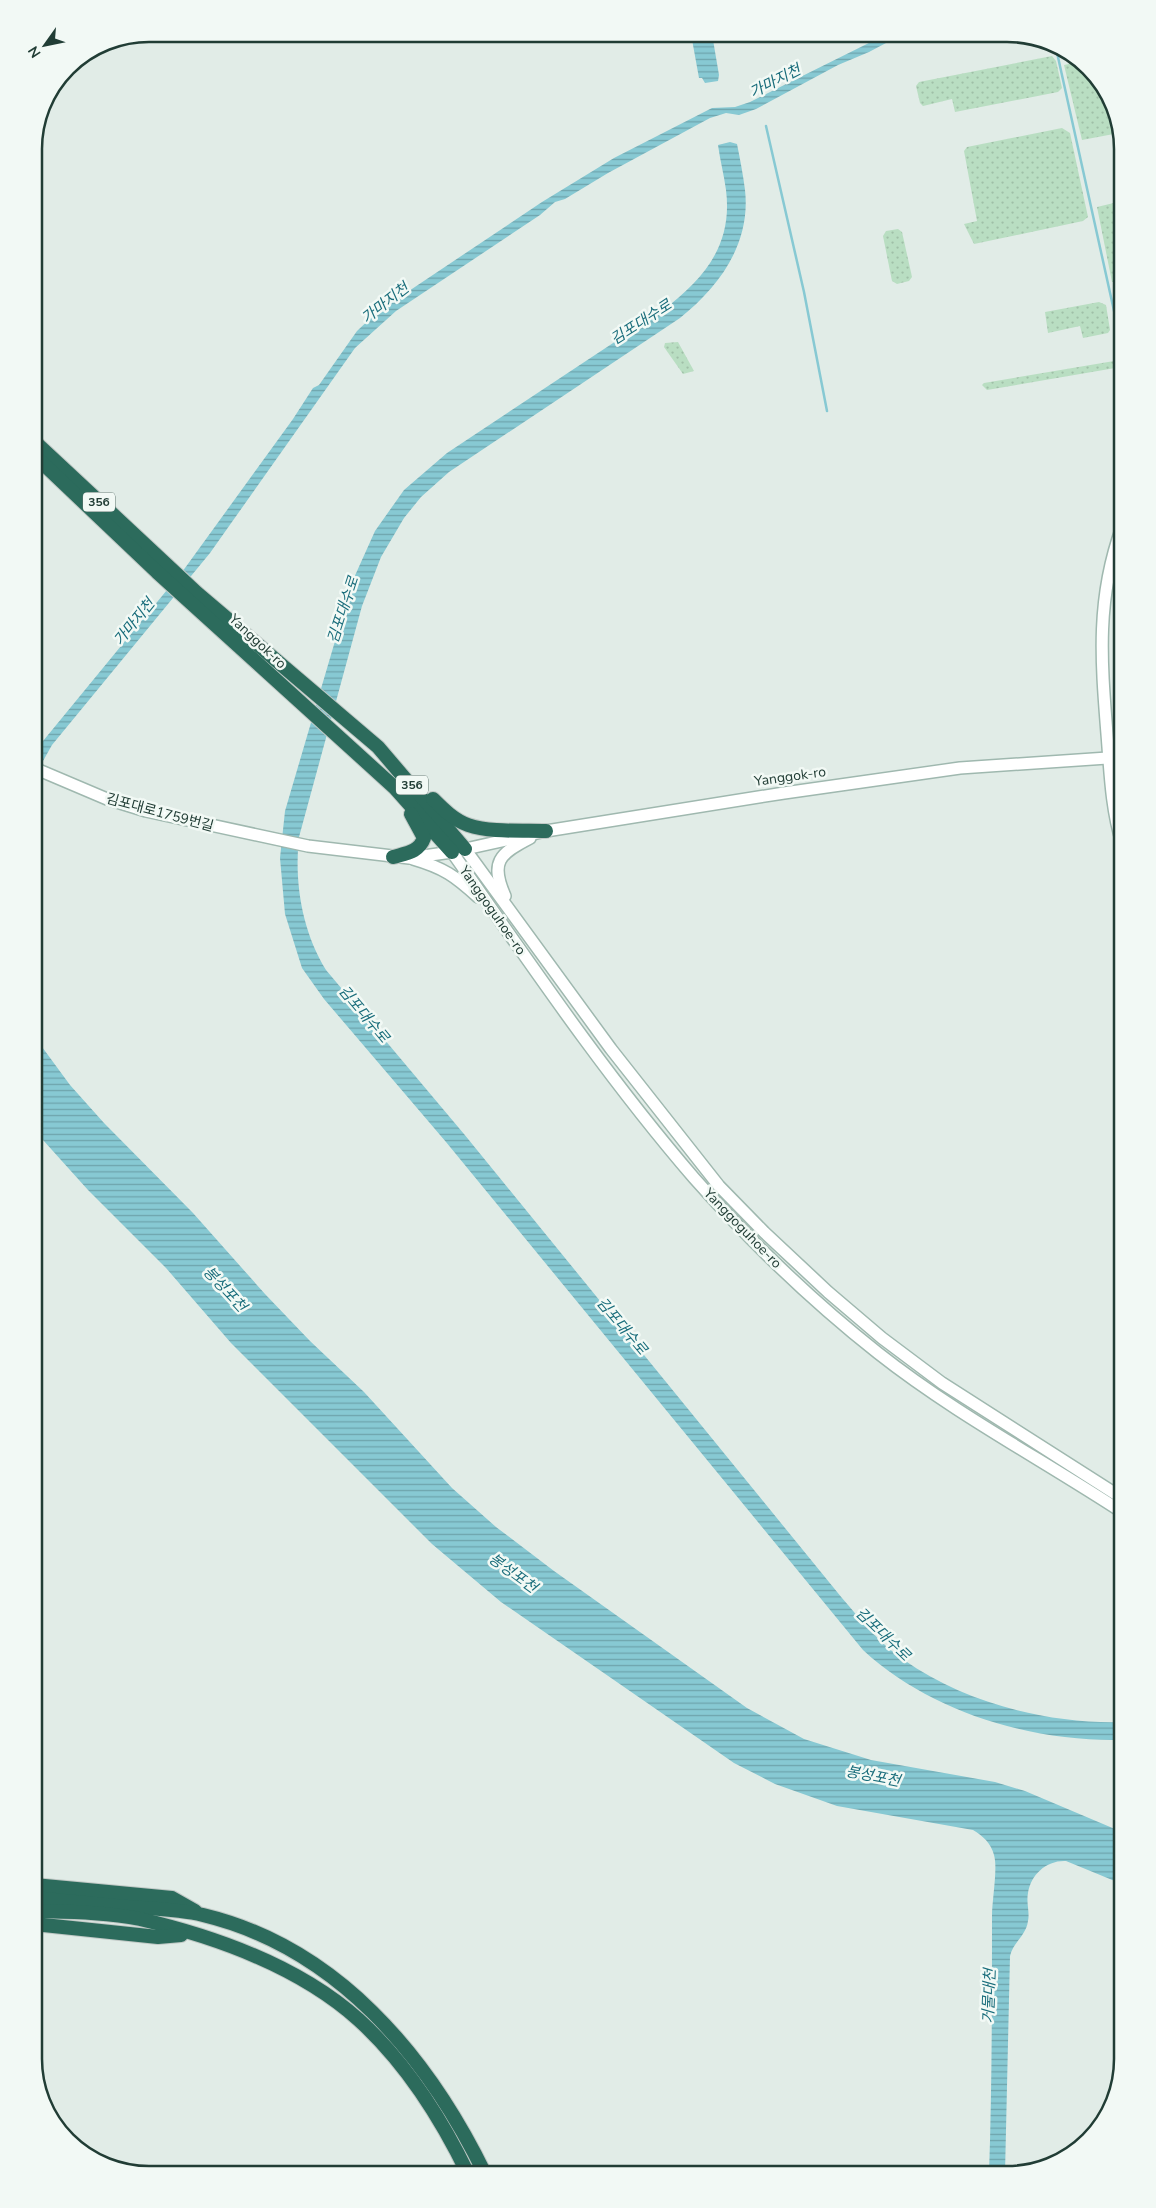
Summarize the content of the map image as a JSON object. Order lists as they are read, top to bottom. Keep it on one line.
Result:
{"streets":{"highway":["356","Yanggok-ro"],"main road":["김포대로1759번길","Yanggoguhoe-ro"]},"crossings":[["356","Yanggok-ro"],["356","Yanggoguhoe-ro"],["Yanggok-ro","Yanggoguhoe-ro"]],"water":["가마지천","김포대수로","봉성포천","거물대천"],"north":"bottom left"}
